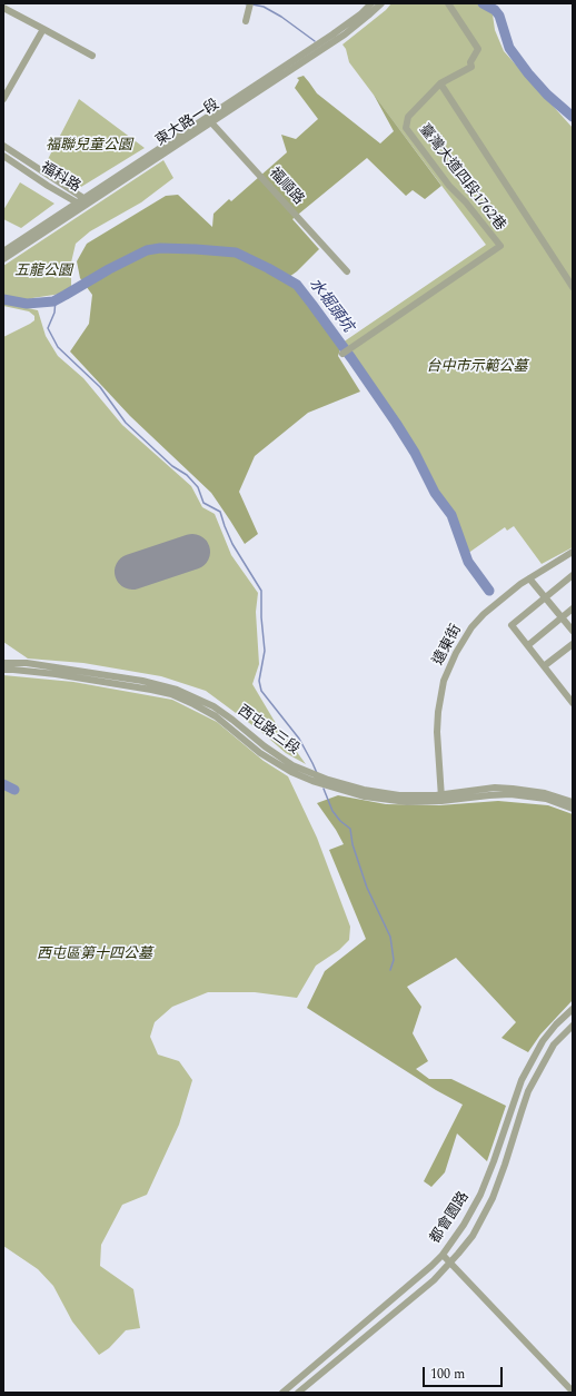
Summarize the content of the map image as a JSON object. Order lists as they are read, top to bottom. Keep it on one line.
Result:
{"streets":{"street":["東大路一段","福科路","臺灣大道四段1762巷","福順路","遠東街","西屯路三段","都會園路"]},"crossings":[["東大路一段","福科路"],["東大路一段","福順路"],["遠東街","西屯路三段"]],"water":["水堀頭坑"],"parks":["福聯兒童公園","五龍公園","台中市示範公墓","西屯區第十四公墓"],"scale_bar":"100 m"}
